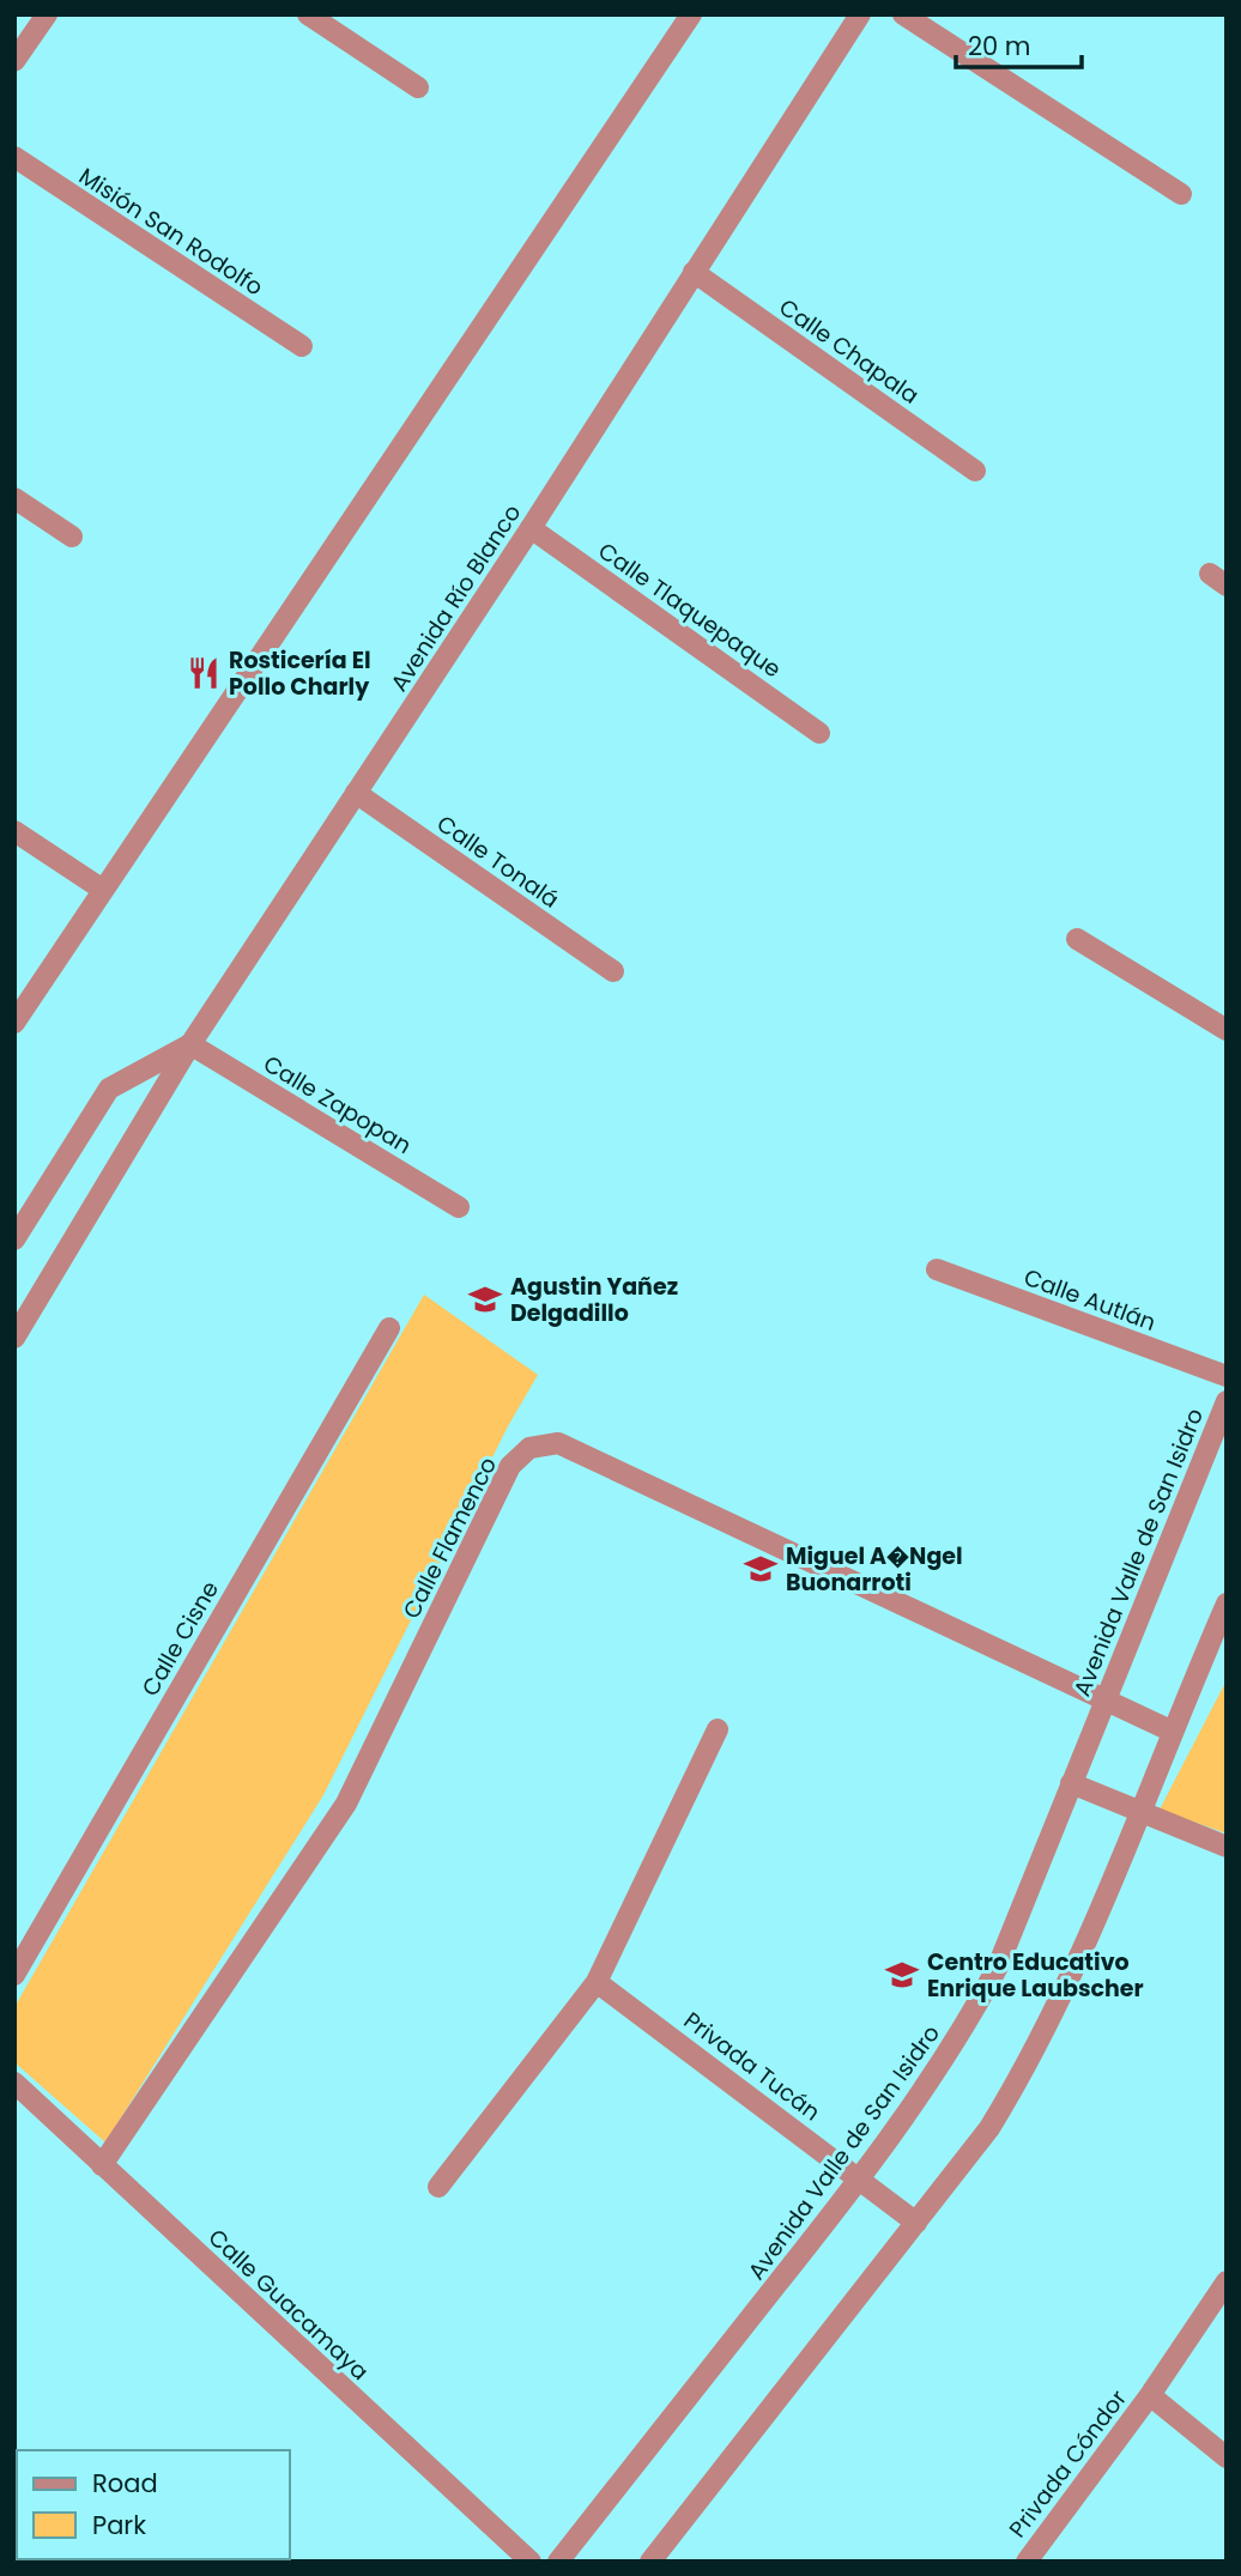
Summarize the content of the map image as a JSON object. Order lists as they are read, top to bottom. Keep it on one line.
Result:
{"streets":{"street":["Misión San Rodolfo","Calle Chapala","Avenida Río Blanco","Calle Tlaquepaque","Calle Tonalá","Calle Zapopan","Calle Autlán","Calle Flamenco","Avenida Valle de San Isidro","Calle Cisne","Privada Tucán","Calle Guacamaya","Privada Cóndor"]},"crossings":[["Calle Chapala","Avenida Río Blanco"],["Avenida Río Blanco","Calle Tlaquepaque"],["Avenida Río Blanco","Calle Tonalá"],["Avenida Río Blanco","Calle Zapopan"],["Calle Flamenco","Avenida Valle de San Isidro"],["Calle Flamenco","Calle Guacamaya"],["Avenida Valle de San Isidro","Privada Tucán"]],"places":{"restaurant":["Rosticería El Pollo Charly"],"school or university":["Agustin Yañez Delgadillo","Miguel A�Ngel Buonarroti","Centro Educativo Enrique Laubscher"]},"legend":["Road","Park"],"scale_bar":"20 m"}
